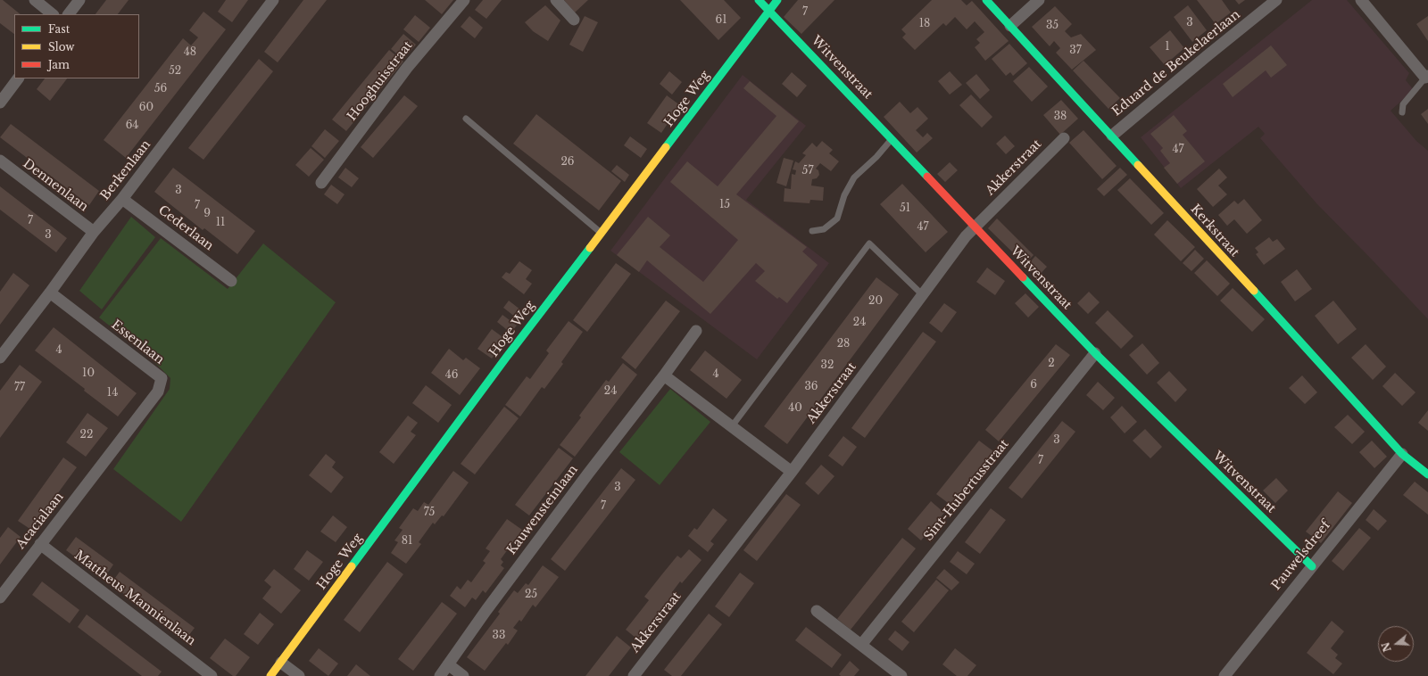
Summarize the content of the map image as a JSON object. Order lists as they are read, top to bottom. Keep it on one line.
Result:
{"streets":{"street":["Eduard de Beukelaerlaan","Witvenstraat","Hooghuisstraat","Hoge Weg","Akkerstraat","Berkenlaan","Dennenlaan","Cederlaan","Kerkstraat","Essenlaan","Sint-Hubertusstraat","Kauwensteinlaan","Acacialaan","Pauwelsdreef","Mattheus Mannienlaan"]},"crossings":[["Eduard de Beukelaerlaan","Kerkstraat"],["Witvenstraat","Hoge Weg"],["Witvenstraat","Akkerstraat"],["Witvenstraat","Sint-Hubertusstraat"],["Witvenstraat","Pauwelsdreef"],["Berkenlaan","Dennenlaan"],["Berkenlaan","Cederlaan"],["Berkenlaan","Essenlaan"],["Kerkstraat","Pauwelsdreef"],["Essenlaan","Acacialaan"],["Acacialaan","Mattheus Mannienlaan"]],"house_numbers":["7","61","3","18","35","1","37","48","52","56","60","38","64","47","26","57","3","15","7","51","9","7","11","47","3","20","24","28","4","2","32","10","4","46","6","36","77","24","14","40","22","3","7","3","7","75","81","25","33"],"legend":["Fast","Slow","Jam"],"north":"left"}
